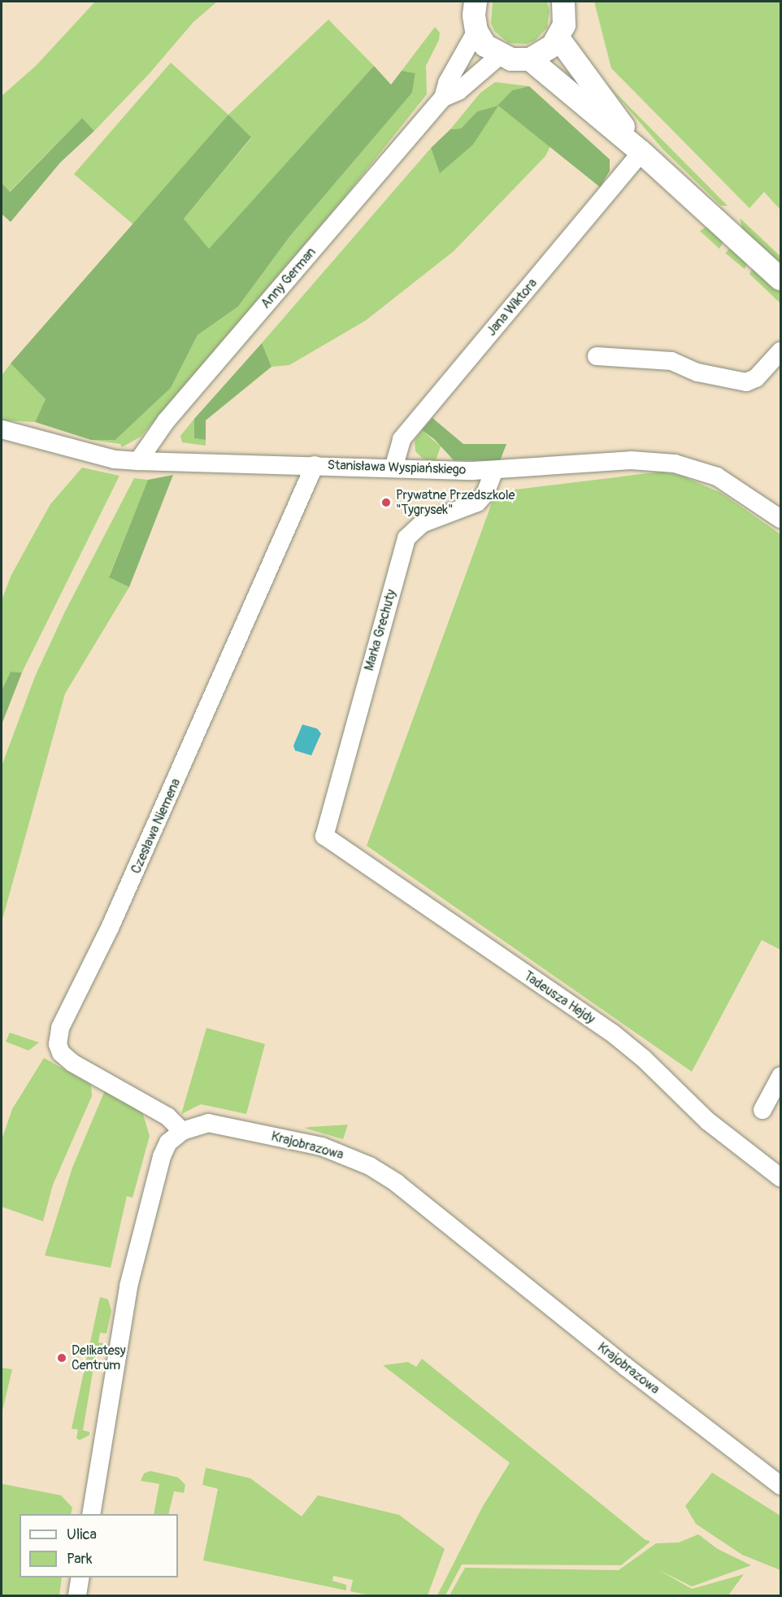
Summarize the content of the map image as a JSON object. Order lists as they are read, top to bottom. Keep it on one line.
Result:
{"streets":{"street":["Anny German","Jana Wiktora","Stanisława Wyspiańskiego","Marka Grechuty","Czesława Niemena","Tadeusza Hejdy","Krajobrazowa"]},"crossings":[["Anny German","Stanisława Wyspiańskiego"],["Jana Wiktora","Stanisława Wyspiańskiego"],["Stanisława Wyspiańskiego","Marka Grechuty"],["Stanisława Wyspiańskiego","Czesława Niemena"],["Marka Grechuty","Tadeusza Hejdy"],["Czesława Niemena","Krajobrazowa"]],"places":["Prywatne Przedszkole \"Tygrysek\"","Delikatesy Centrum"],"legend":["Ulica","Park"]}
